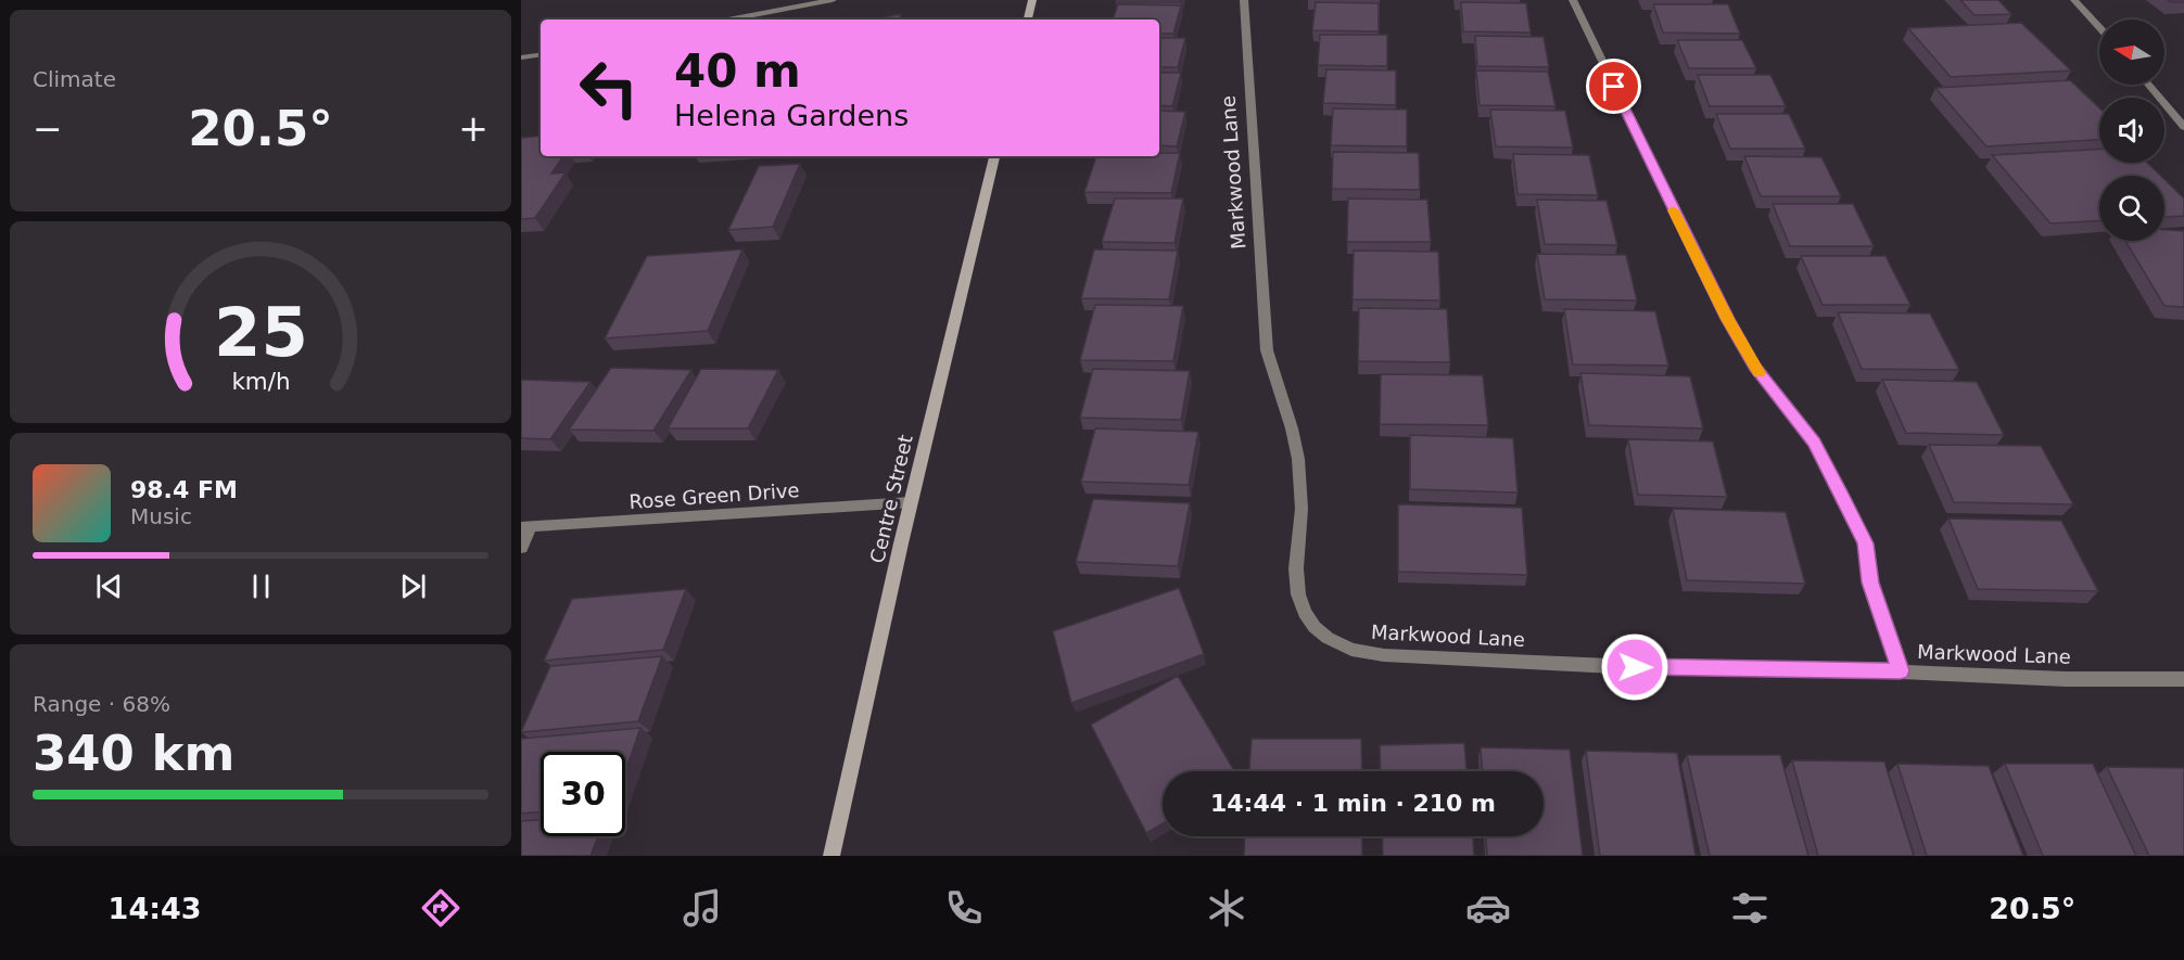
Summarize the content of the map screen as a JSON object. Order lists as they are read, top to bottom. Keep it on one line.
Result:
{"streets":{"main road":["Centre Street"],"street":["Markwood Lane","Rose Green Drive"]},"crossings":[["Rose Green Drive","Centre Street"]],"north":"left","page":{"tile":["Climate",["Range · 68%","340 km"]],"turn":["40 m","Helena Gardens"],"heat":["−","20.5°","+"],"song":["98.4 FM","Music"],"limit":"30","trip":"14:44 · 1 min · 210 m","tabs":["14:43","20.5°"],"gauge":["25","km/h"]}}
